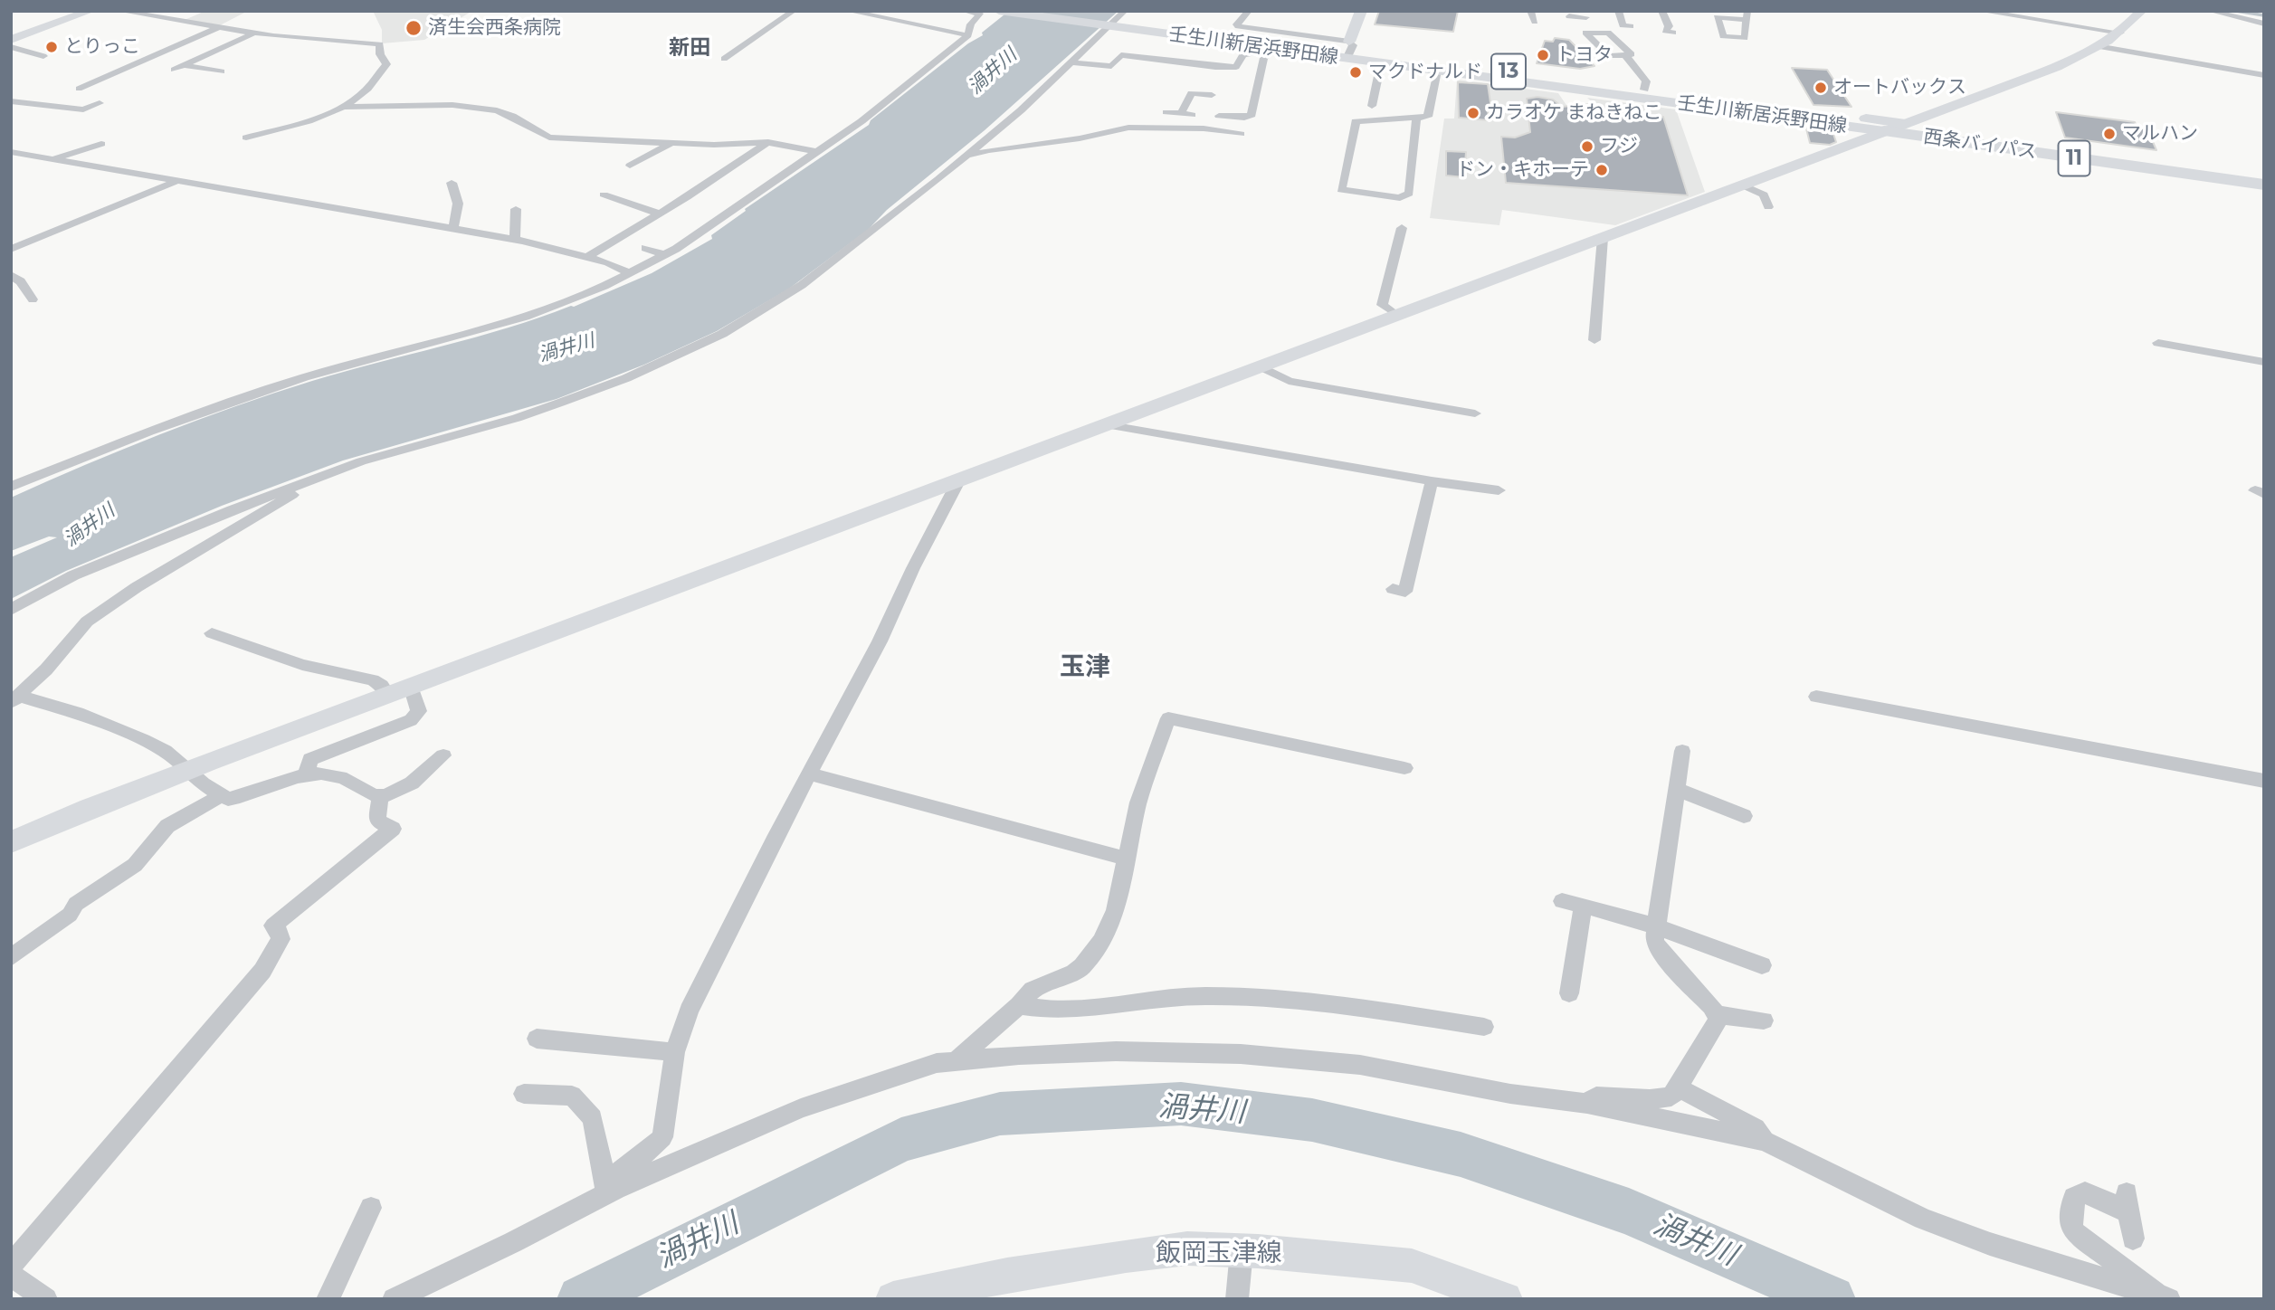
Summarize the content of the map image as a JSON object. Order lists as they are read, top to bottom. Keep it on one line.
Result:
{"streets":{"highway":["西条バイパス","11"],"main road":["壬生川新居浜野田線","13"],"street":["飯岡玉津線"]},"crossings":[["壬生川新居浜野田線","西条バイパス"]],"districts":["新田","玉津"],"water":["渦井川"],"places":["済生会西条病院","とりっこ","トヨタ","マクドナルド","オートバックス","カラオケ まねきねこ","マルハン","フジ","ドン・キホーテ"]}
